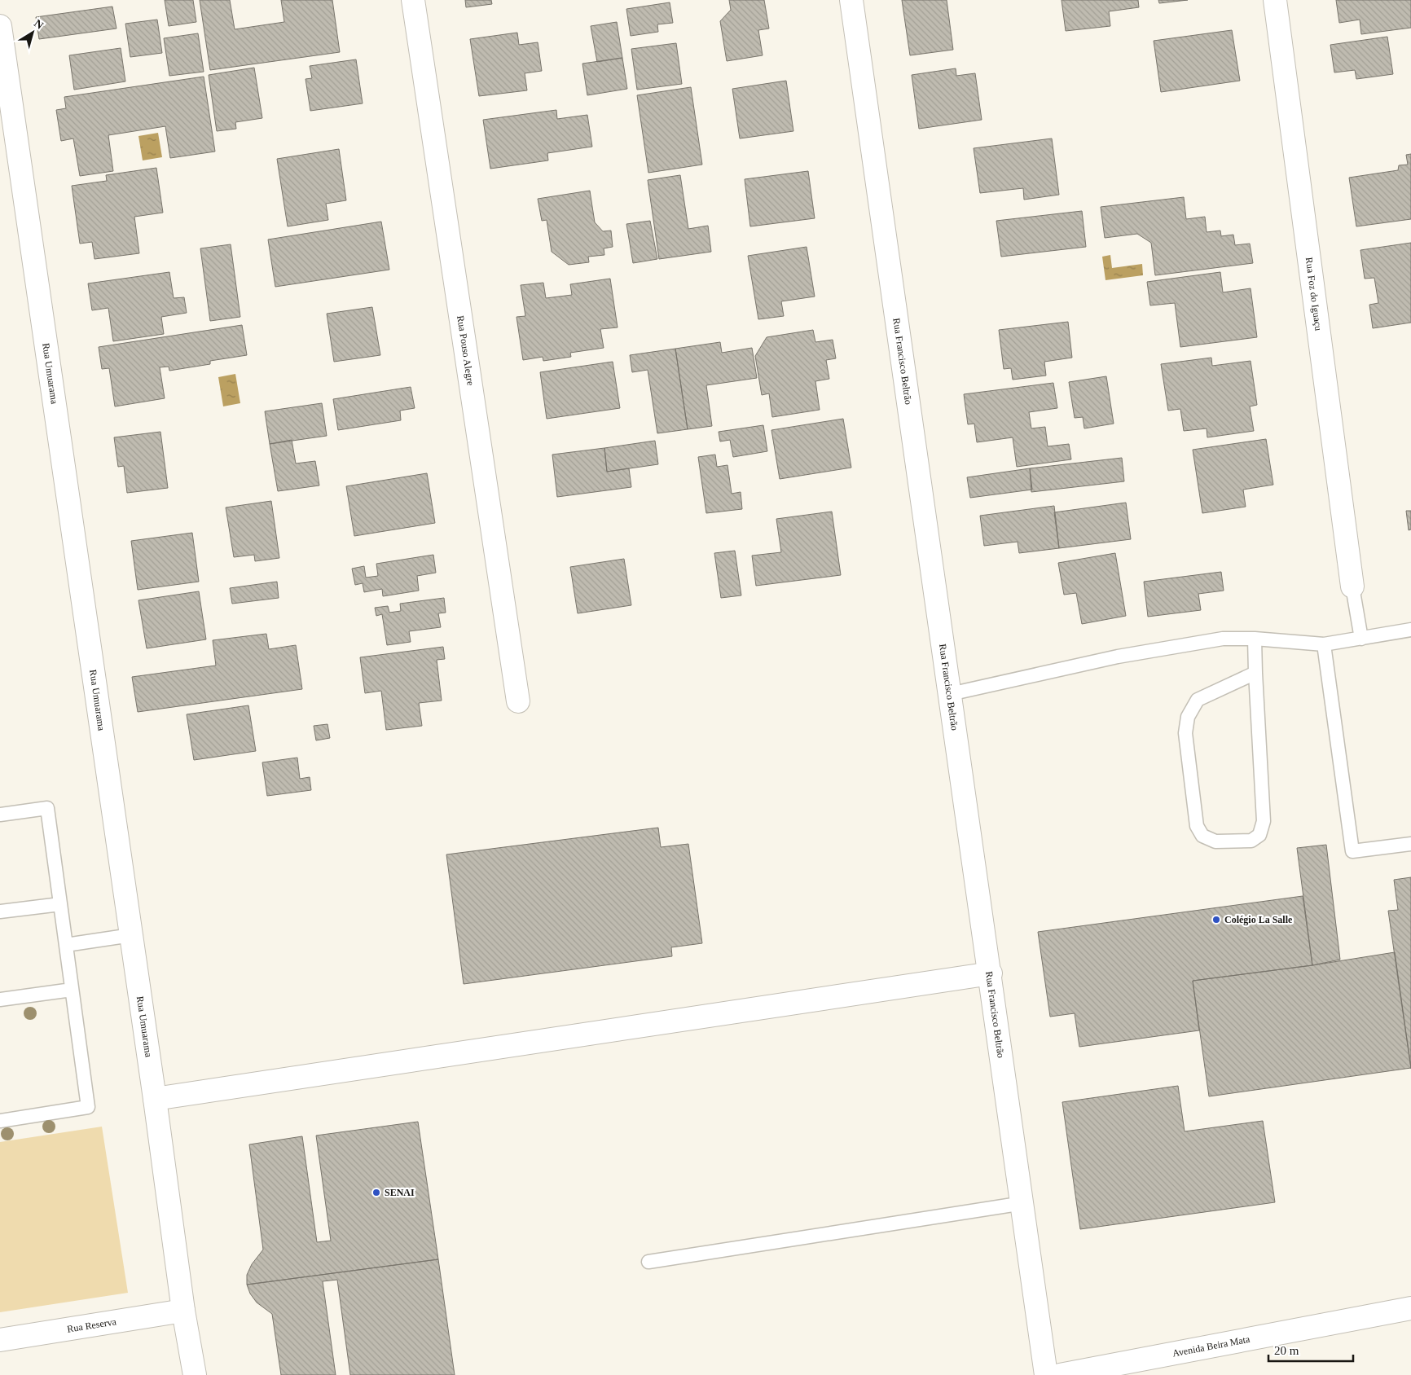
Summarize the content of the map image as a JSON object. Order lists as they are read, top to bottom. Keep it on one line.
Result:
{"streets":{"street":["Rua Foz do Iguaçu","Rua Pouso Alegre","Rua Francisco Beltrão","Rua Umuarama","Rua Reserva","Avenida Beira Mata"]},"crossings":[["Rua Umuarama","Rua Reserva"]],"places":["Colégio La Salle","SENAI"],"scale_bar":"20 m","north":"top right"}
